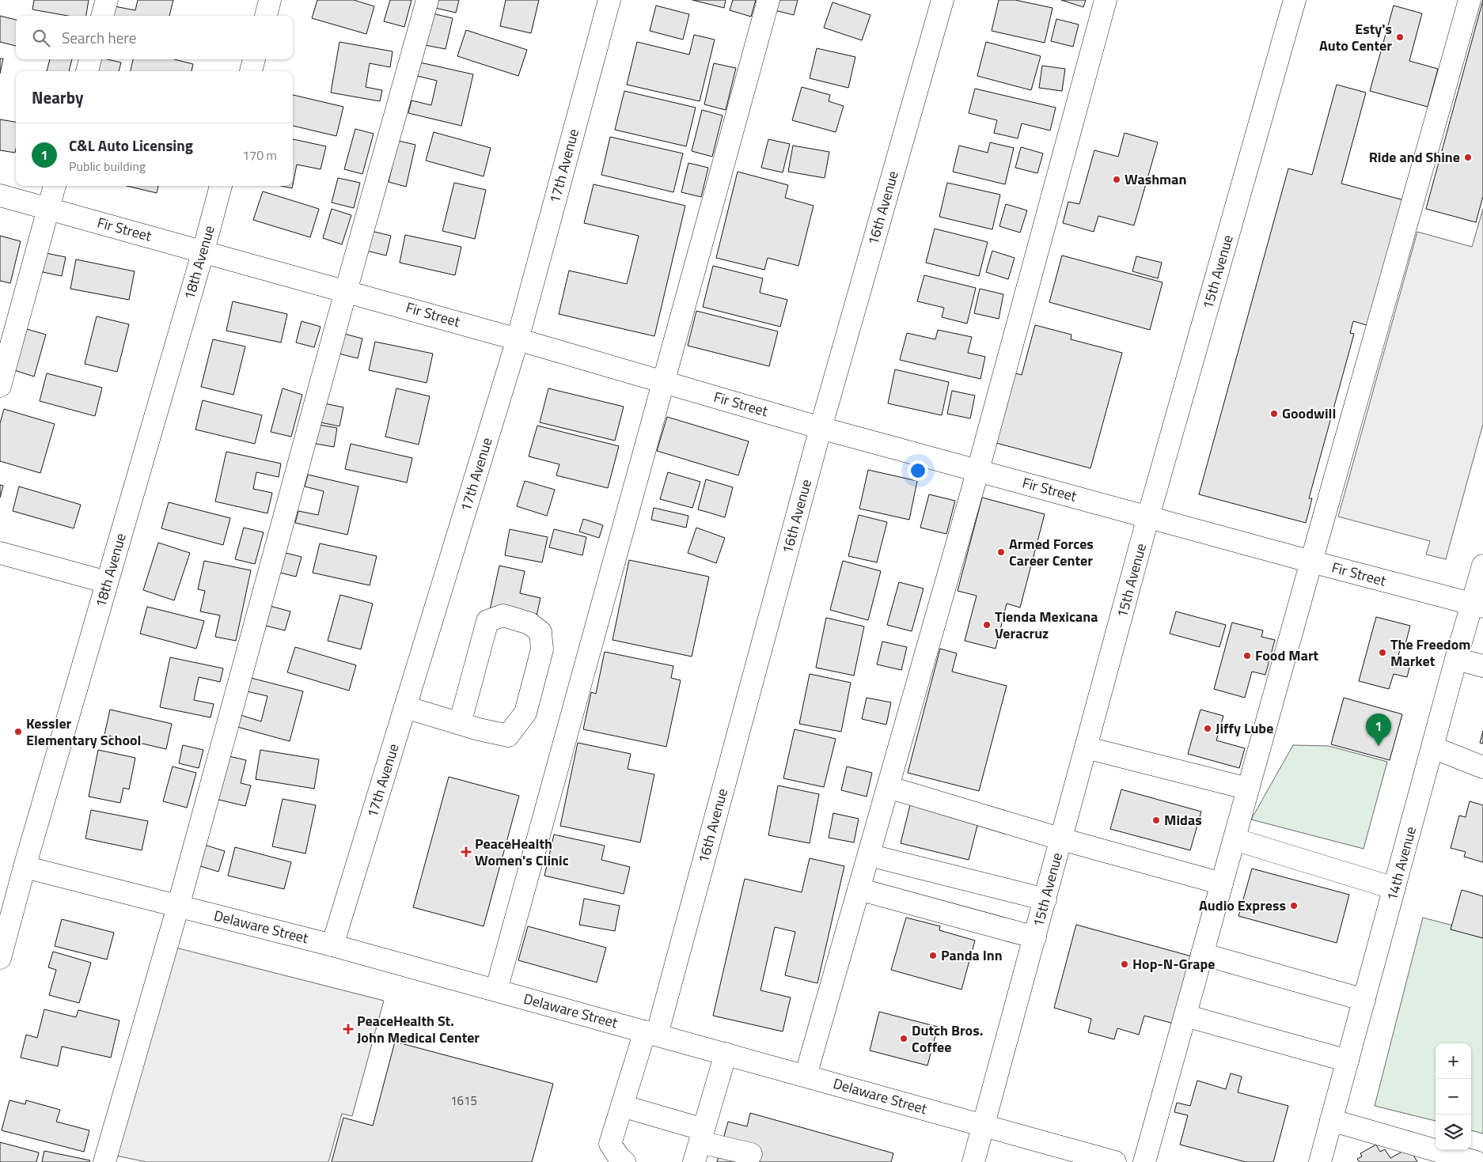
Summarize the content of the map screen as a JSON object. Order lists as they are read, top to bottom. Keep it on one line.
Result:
{"streets":{"street":["17th Avenue","16th Avenue","Fir Street","18th Avenue","15th Avenue","14th Avenue","Delaware Street"]},"crossings":[["17th Avenue","Fir Street"],["17th Avenue","Delaware Street"],["16th Avenue","Fir Street"],["16th Avenue","Delaware Street"],["Fir Street","18th Avenue"],["Fir Street","15th Avenue"],["Fir Street","14th Avenue"],["18th Avenue","Delaware Street"],["15th Avenue","Delaware Street"]],"places":{"other":["Esty's Auto Center","Ride and Shine","Washman","Goodwill","Armed Forces Career Center","Tienda Mexicana Veracruz","The Freedom Market","Food Mart","Jiffy Lube","Kessler Elementary School","Midas","Audio Express","Panda Inn","Hop-N-Grape","Dutch Bros. Coffee"],"health":["PeaceHealth Women's Clinic","PeaceHealth St. John Medical Center"]},"house_numbers":["1615"],"page":{"search":"Search here","heading":"Nearby","list":[{"mark":"1","name":"C&L Auto Licensing","note":"Public building","value":"170 m"}],"pins":"1","map_buttons":["+","−"]}}
